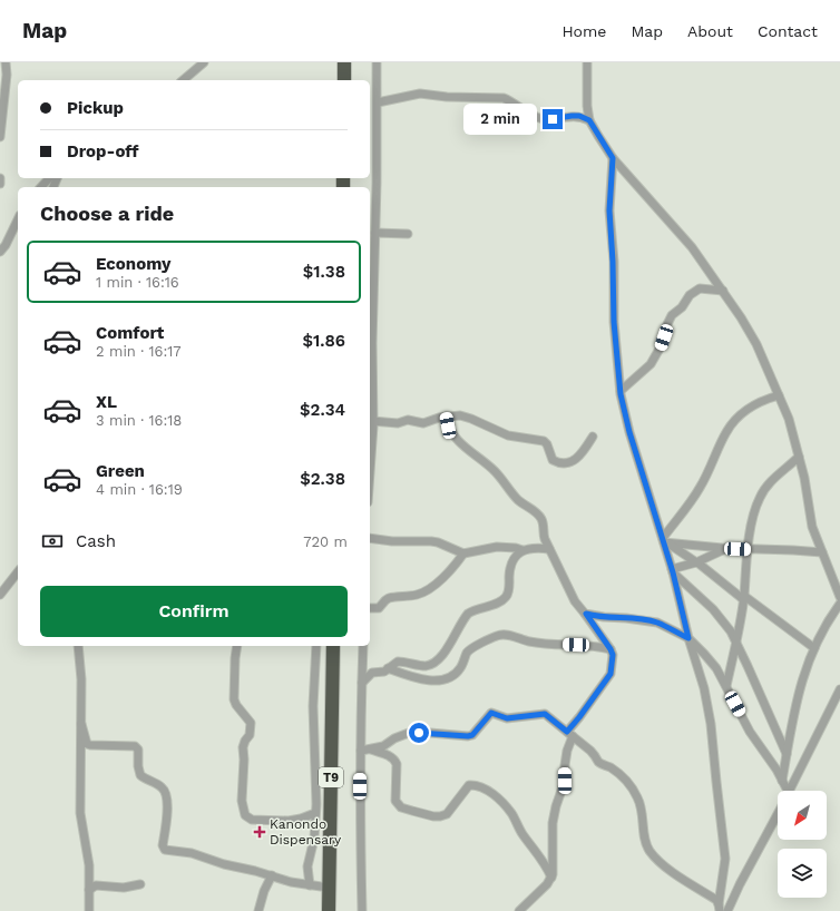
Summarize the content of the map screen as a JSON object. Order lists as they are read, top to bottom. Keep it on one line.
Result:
{"streets":{"highway":["T9"]},"places":{"health":["Kanondo Dispensary"]},"north":"bottom left","page":{"header":"Map","nav":["Home","Map","About","Contact"],"banner":["Pickup","Drop-off"],"bubble":"2 min","heading":"Choose a ride","list":[{"name":"Economy","note":"1 min · 16:16","value":"$1.38"},{"name":"Comfort","note":"2 min · 16:17","value":"$1.86"},{"name":"XL","note":"3 min · 16:18","value":"$2.34"},{"name":"Green","note":"4 min · 16:19","value":"$2.38"}],"pay":["Cash","720 m"],"buttons":"Confirm"}}
